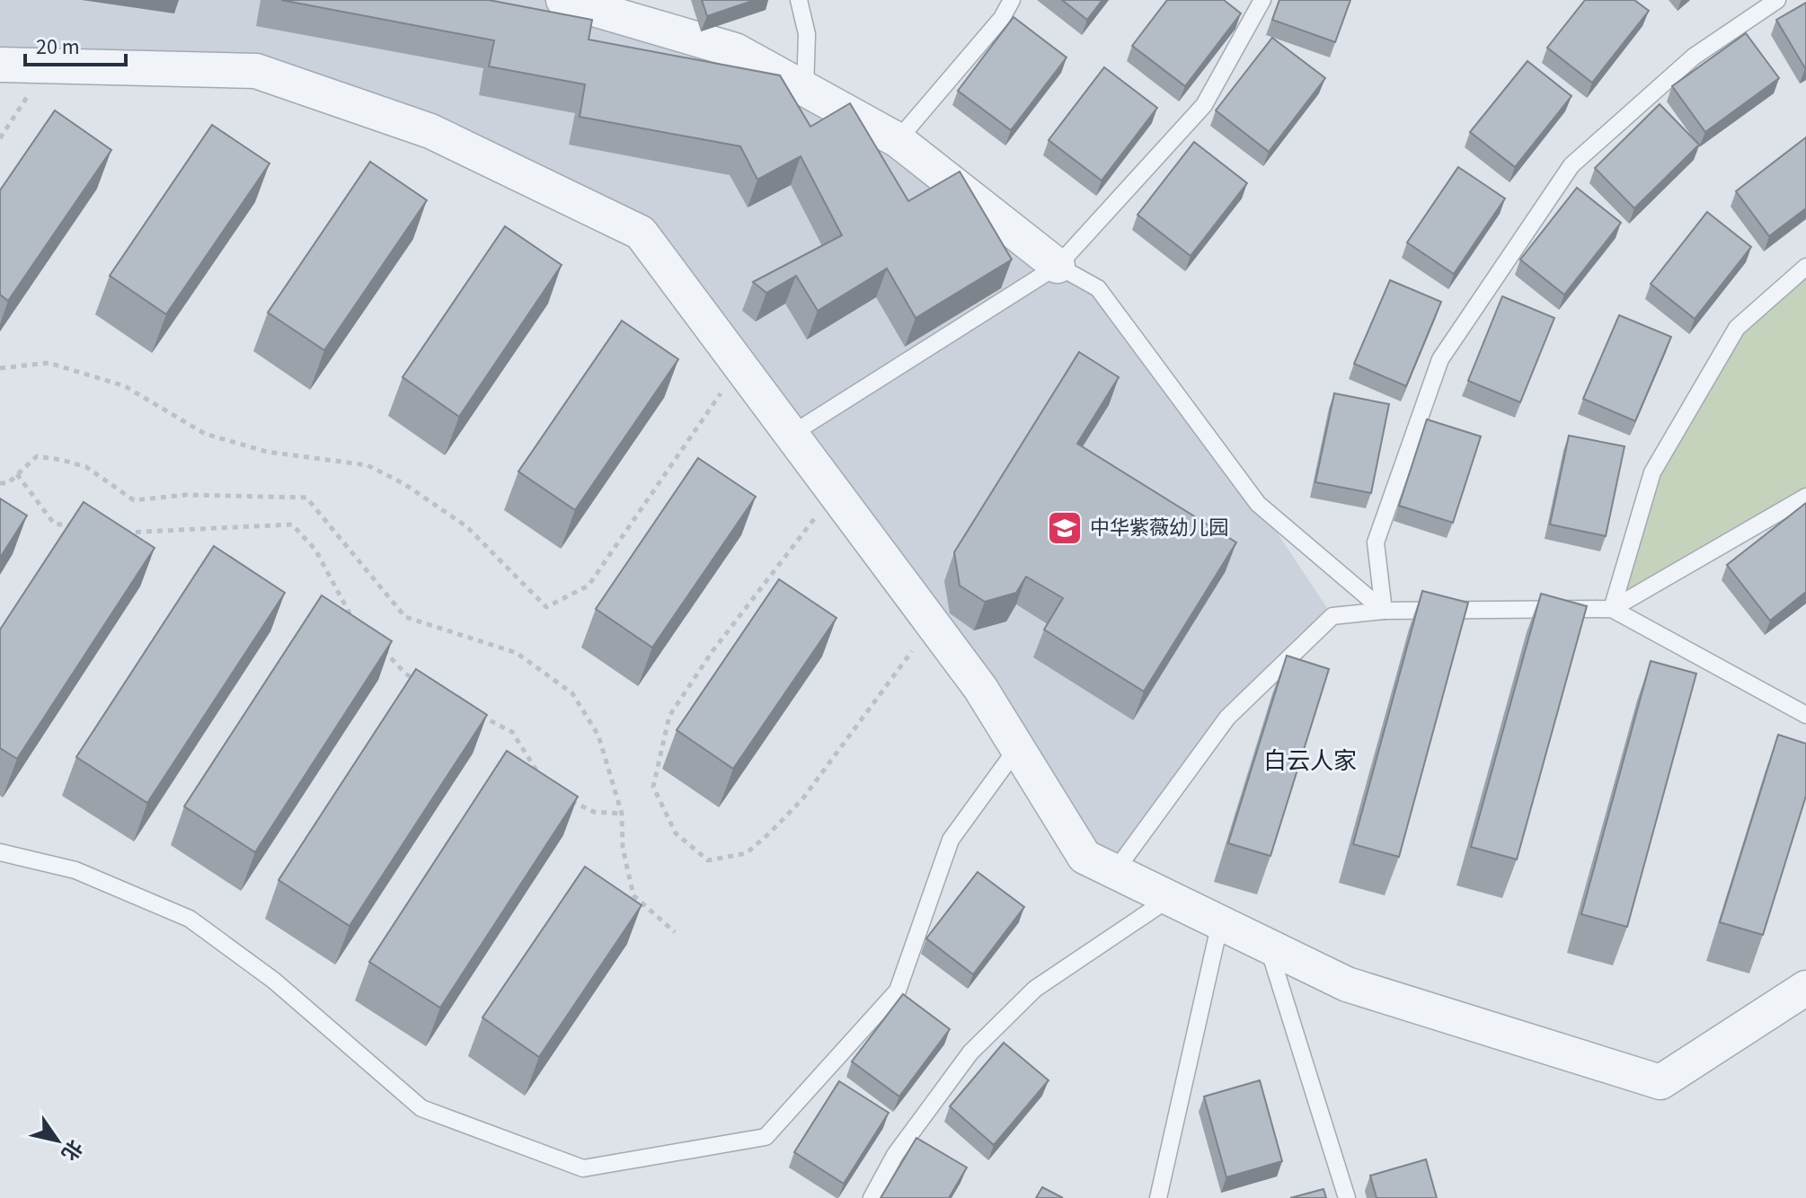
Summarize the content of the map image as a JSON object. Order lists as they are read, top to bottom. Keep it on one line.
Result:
{"districts":["白云人家"],"places":{"school or university":["中华紫薇幼儿园"]},"scale_bar":"20 m","north":"bottom right"}
